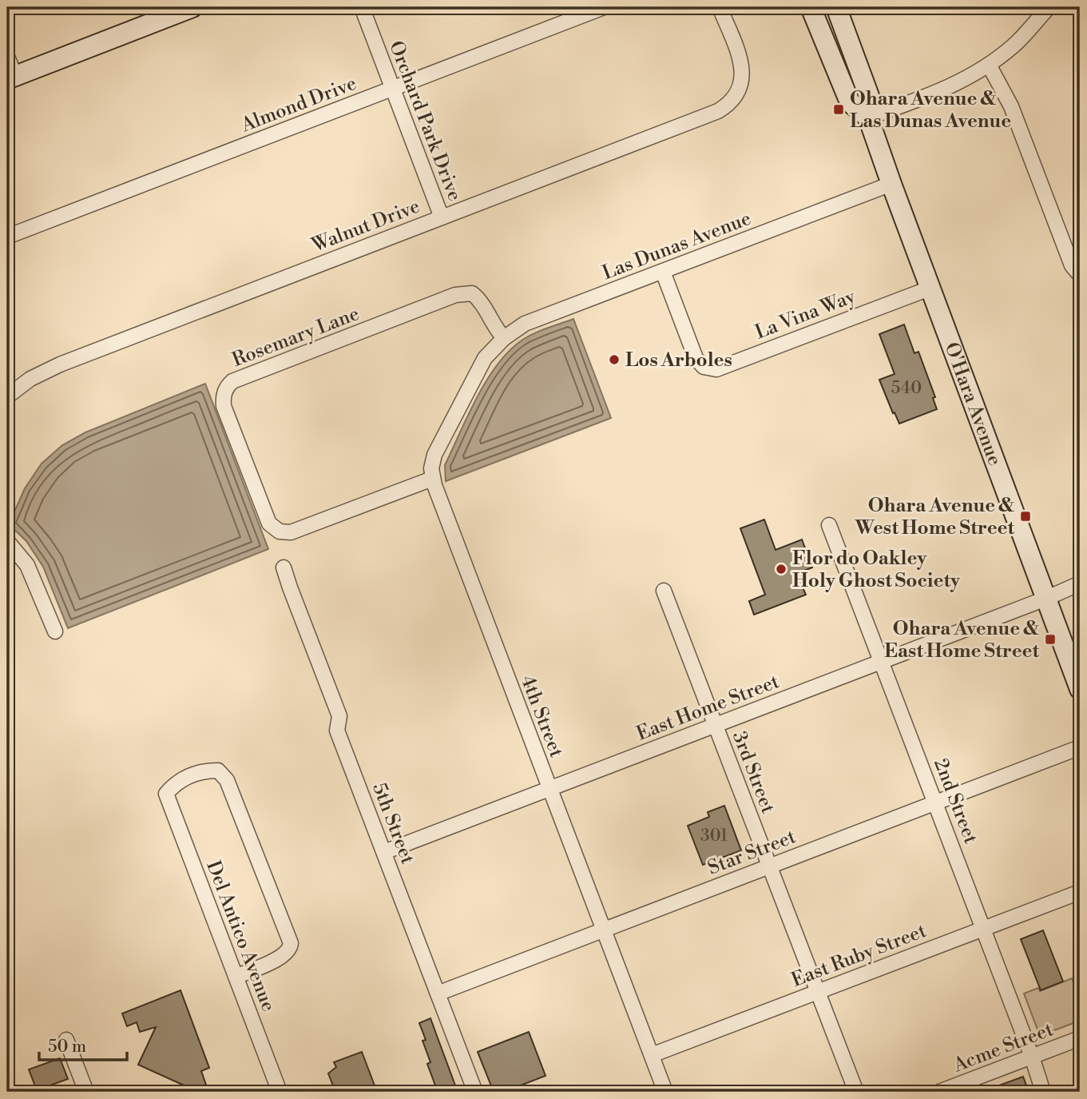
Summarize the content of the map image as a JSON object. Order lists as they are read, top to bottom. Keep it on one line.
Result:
{"streets":{"main road":["O'Hara Avenue"],"street":["Almond Drive","Orchard Park Drive","Walnut Drive","Las Dunas Avenue","La Vina Way","Rosemary Lane","East Home Street","4th Street","3rd Street","2nd Street","5th Street","Star Street","Del Antico Avenue","East Ruby Street","Acme Street"]},"crossings":[["Almond Drive","Orchard Park Drive"],["Orchard Park Drive","Walnut Drive"],["Las Dunas Avenue","La Vina Way"],["Las Dunas Avenue","Rosemary Lane"],["Las Dunas Avenue","O'Hara Avenue"],["Las Dunas Avenue","4th Street"],["La Vina Way","O'Hara Avenue"],["Rosemary Lane","4th Street"],["O'Hara Avenue","East Home Street"],["East Home Street","4th Street"],["East Home Street","3rd Street"],["East Home Street","2nd Street"],["East Home Street","5th Street"],["4th Street","Star Street"],["4th Street","East Ruby Street"],["3rd Street","Star Street"],["3rd Street","East Ruby Street"],["2nd Street","Star Street"],["2nd Street","East Ruby Street"],["2nd Street","Acme Street"],["5th Street","Star Street"]],"places":{"transit":["Ohara Avenue & Las Dunas Avenue","Ohara Avenue & West Home Street","Ohara Avenue & East Home Street"],"other":["Los Arboles","Flor do Oakley Holy Ghost Society"]},"house_numbers":["540","301"],"scale_bar":"50 m"}
